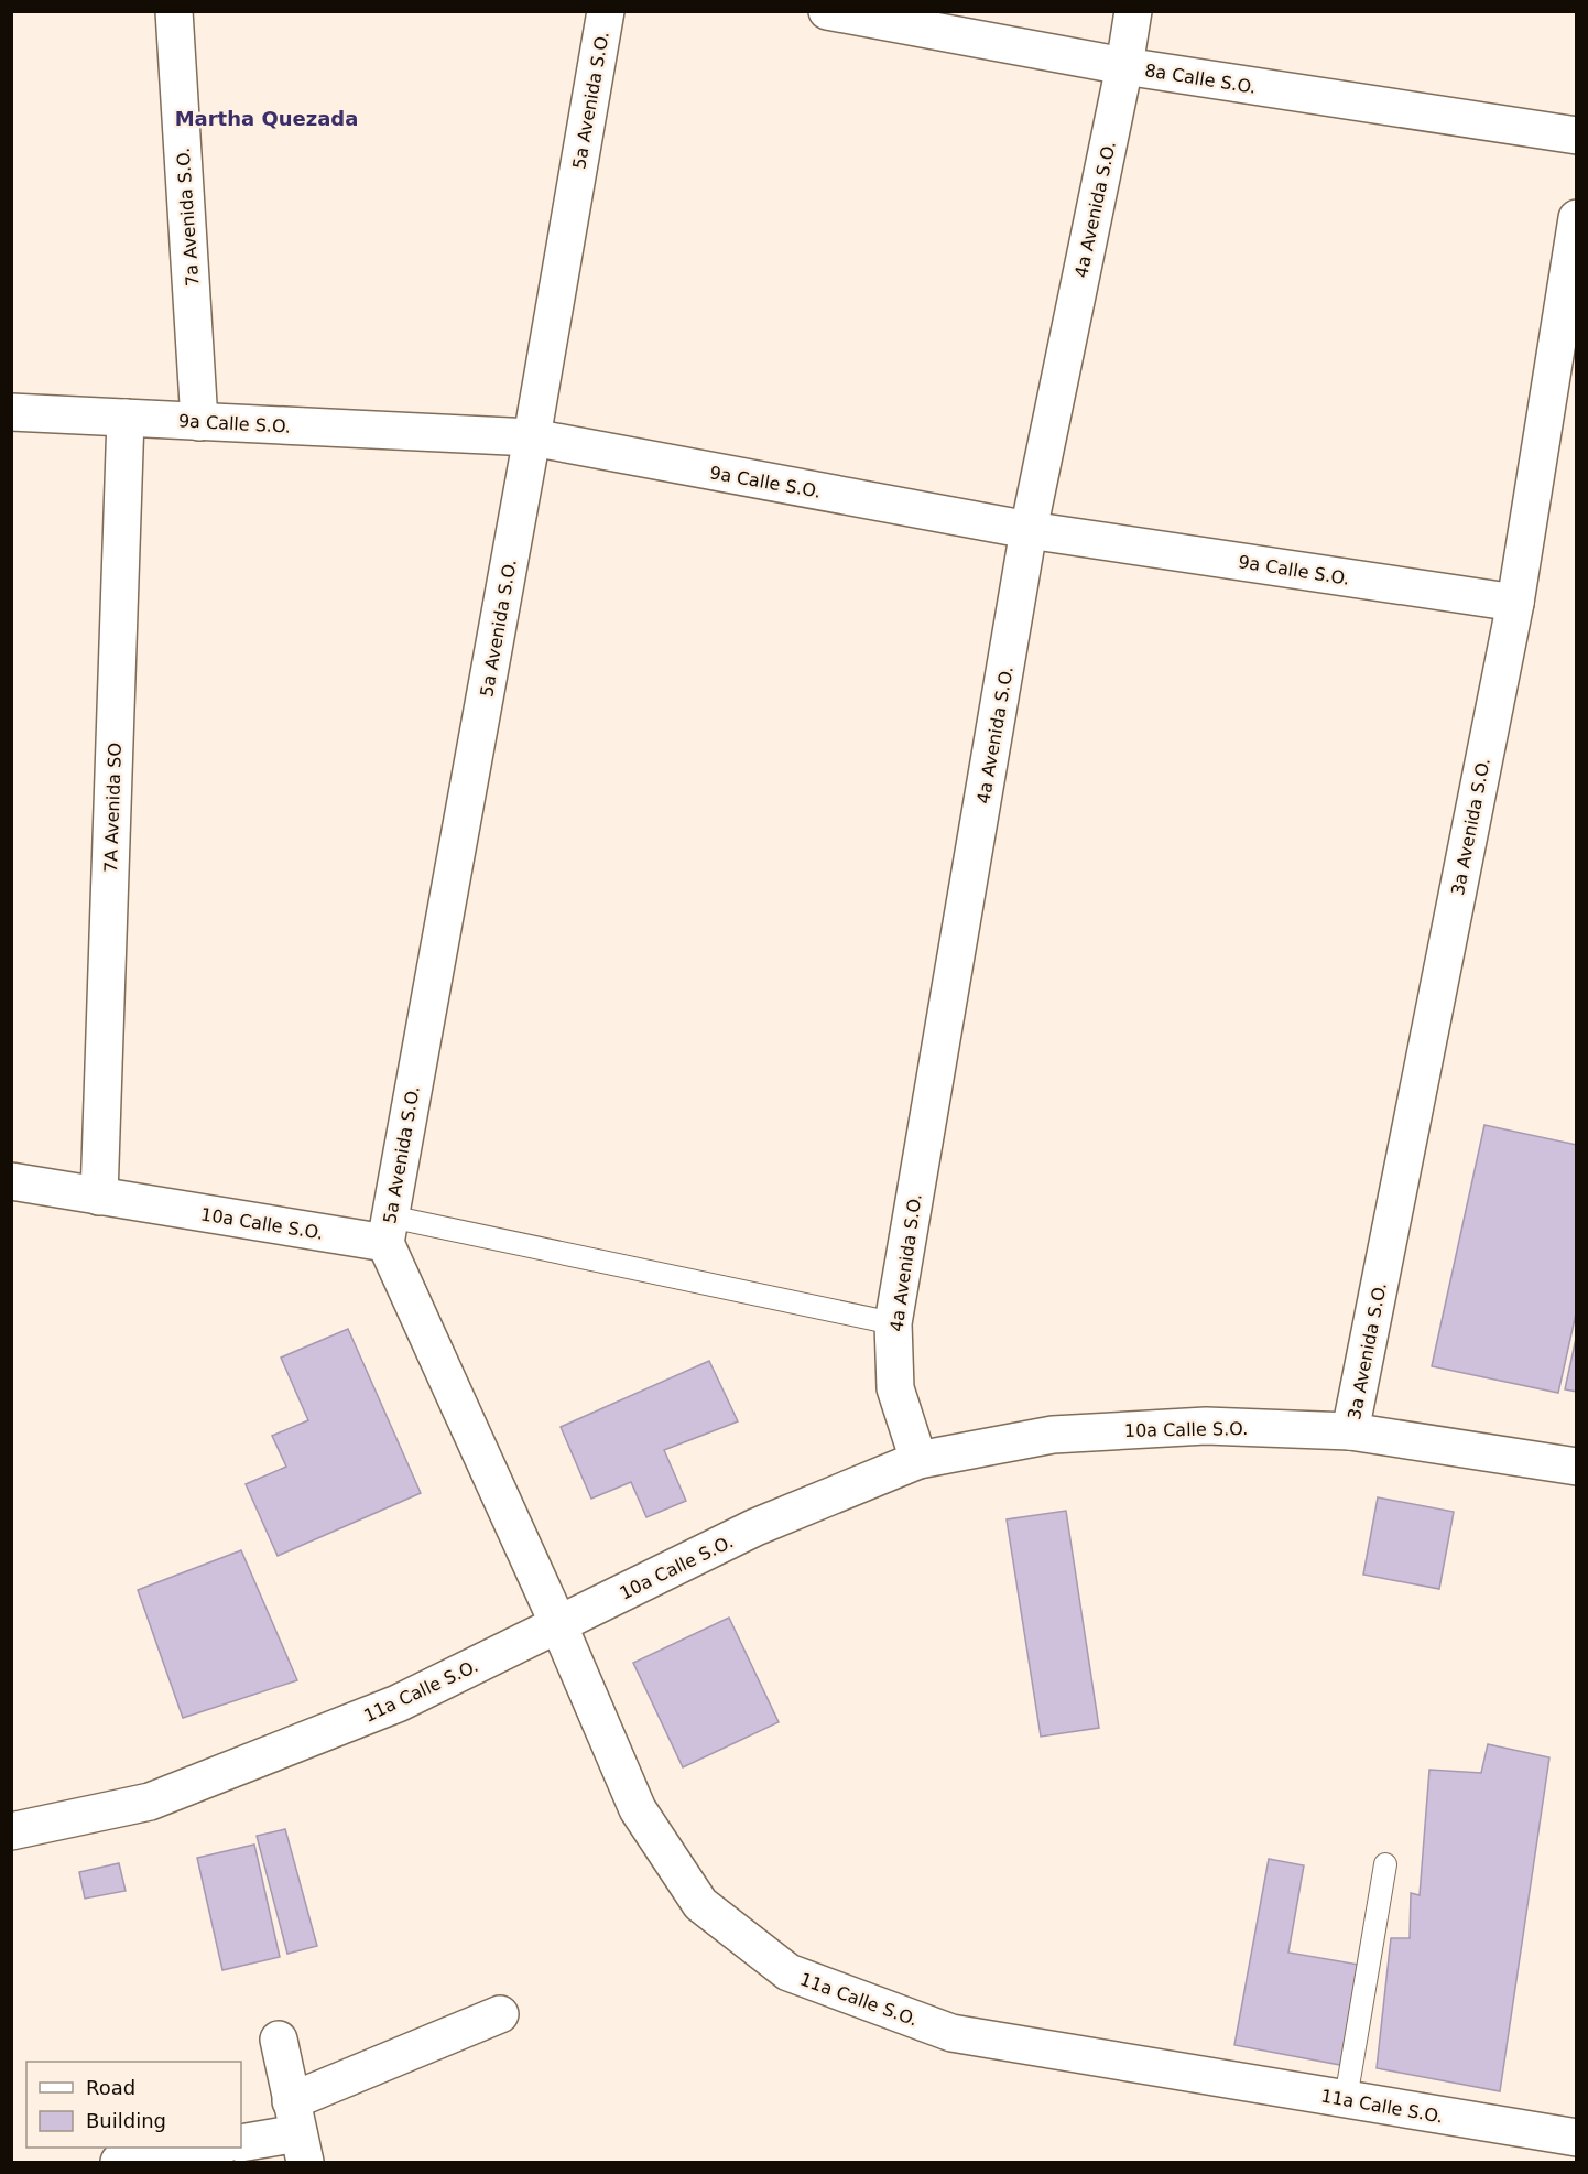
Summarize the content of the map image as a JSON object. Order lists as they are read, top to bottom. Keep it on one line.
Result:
{"streets":{"street":["8a Calle S.O.","5a Avenida S.O.","4a Avenida S.O.","7a Avenida S.O.","9a Calle S.O.","7A Avenida SO","3a Avenida S.O.","10a Calle S.O.","11a Calle S.O."]},"crossings":[["8a Calle S.O.","4a Avenida S.O."],["5a Avenida S.O.","9a Calle S.O."],["5a Avenida S.O.","10a Calle S.O."],["4a Avenida S.O.","9a Calle S.O."],["4a Avenida S.O.","10a Calle S.O."],["7a Avenida S.O.","9a Calle S.O."],["9a Calle S.O.","7A Avenida SO"],["9a Calle S.O.","3a Avenida S.O."],["7A Avenida SO","10a Calle S.O."],["3a Avenida S.O.","10a Calle S.O."],["10a Calle S.O.","11a Calle S.O."]],"districts":["Martha Quezada"],"legend":["Road","Building"]}
